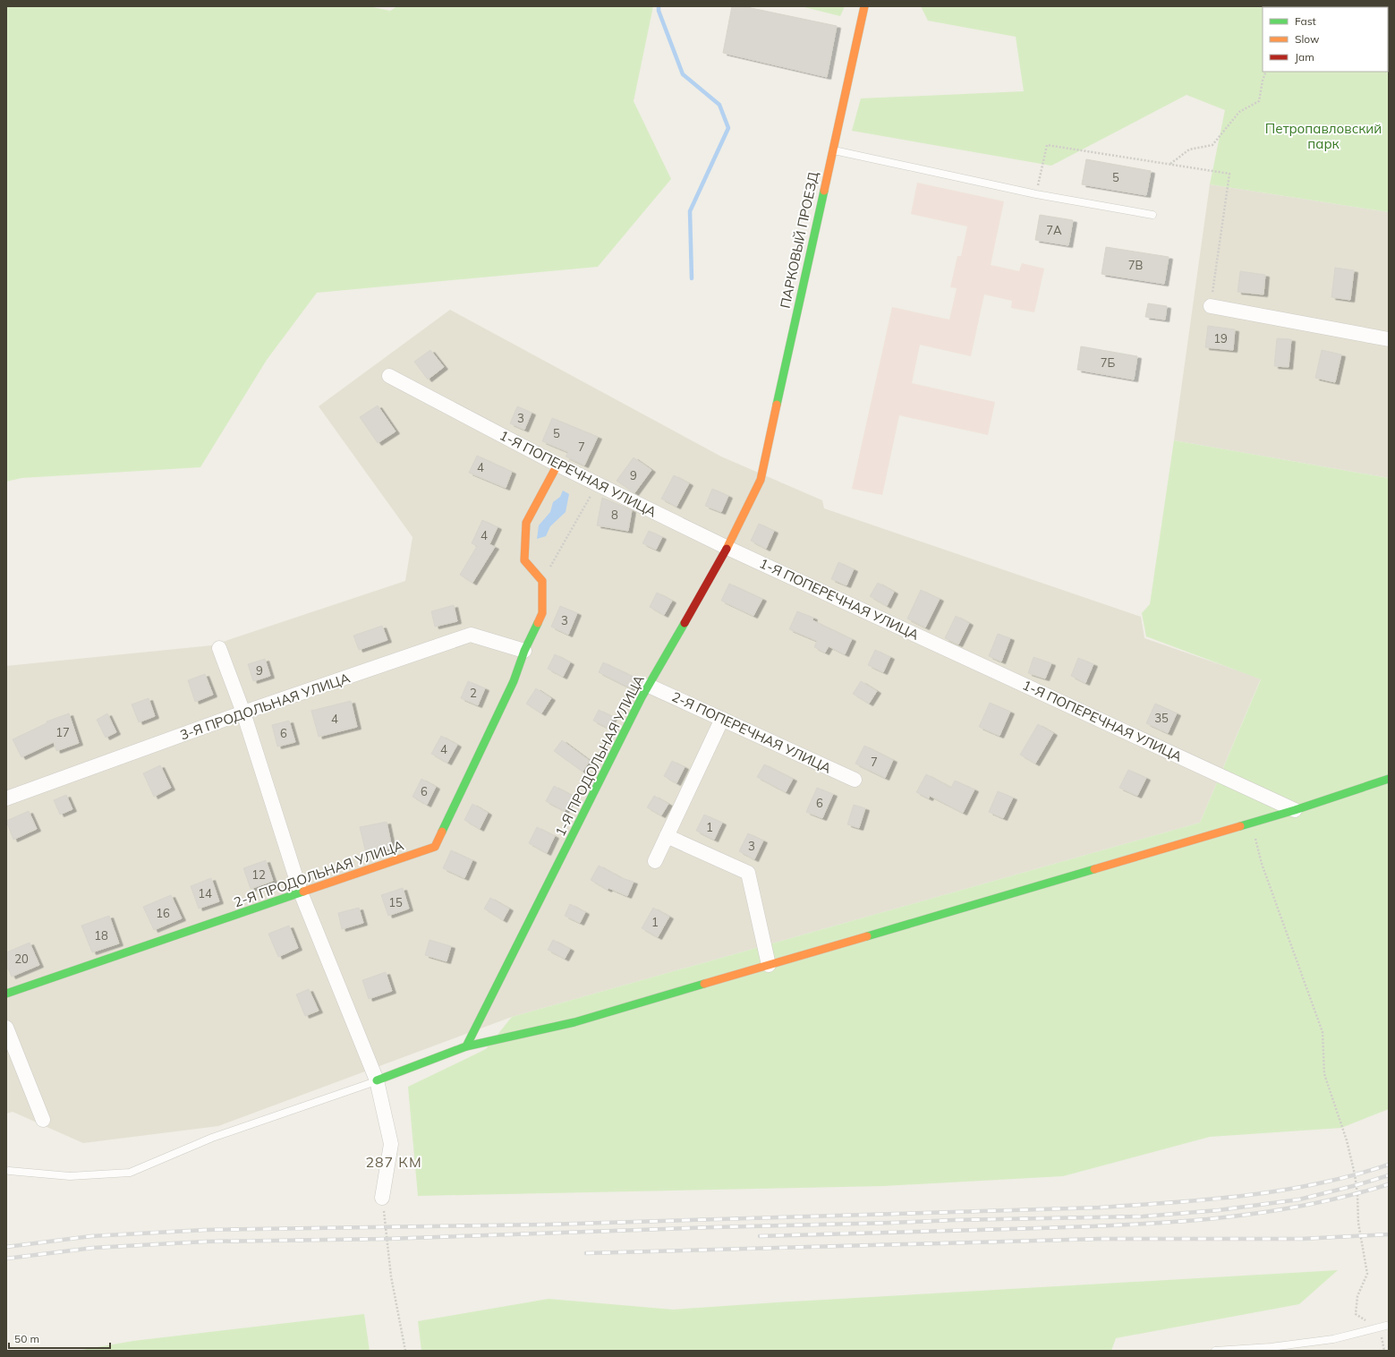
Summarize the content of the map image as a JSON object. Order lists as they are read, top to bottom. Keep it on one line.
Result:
{"streets":{"street":["ПАРКОВЫЙ ПРОЕЗД","1-Я ПОПЕРЕЧНАЯ УЛИЦА","3-Я ПРОДОЛЬНАЯ УЛИЦА","2-Я ПОПЕРЕЧНАЯ УЛИЦА","1-Я ПРОДОЛЬНАЯ УЛИЦА","2-Я ПРОДОЛЬНАЯ УЛИЦА"]},"crossings":[["ПАРКОВЫЙ ПРОЕЗД","1-Я ПРОДОЛЬНАЯ УЛИЦА"],["1-Я ПОПЕРЕЧНАЯ УЛИЦА","1-Я ПРОДОЛЬНАЯ УЛИЦА"],["3-Я ПРОДОЛЬНАЯ УЛИЦА","2-Я ПРОДОЛЬНАЯ УЛИЦА"],["2-Я ПОПЕРЕЧНАЯ УЛИЦА","1-Я ПРОДОЛЬНАЯ УЛИЦА"]],"districts":["287 КМ"],"parks":["Петропавловский парк"],"house_numbers":["5","7А","7В","19","7Б","3","5","7","4","9","8","4","3","9","2","35","4","17","6","4","7","6","6","1","3","12","14","15","16","1","18","20"],"legend":["Fast","Slow","Jam"],"scale_bar":"50 m"}
